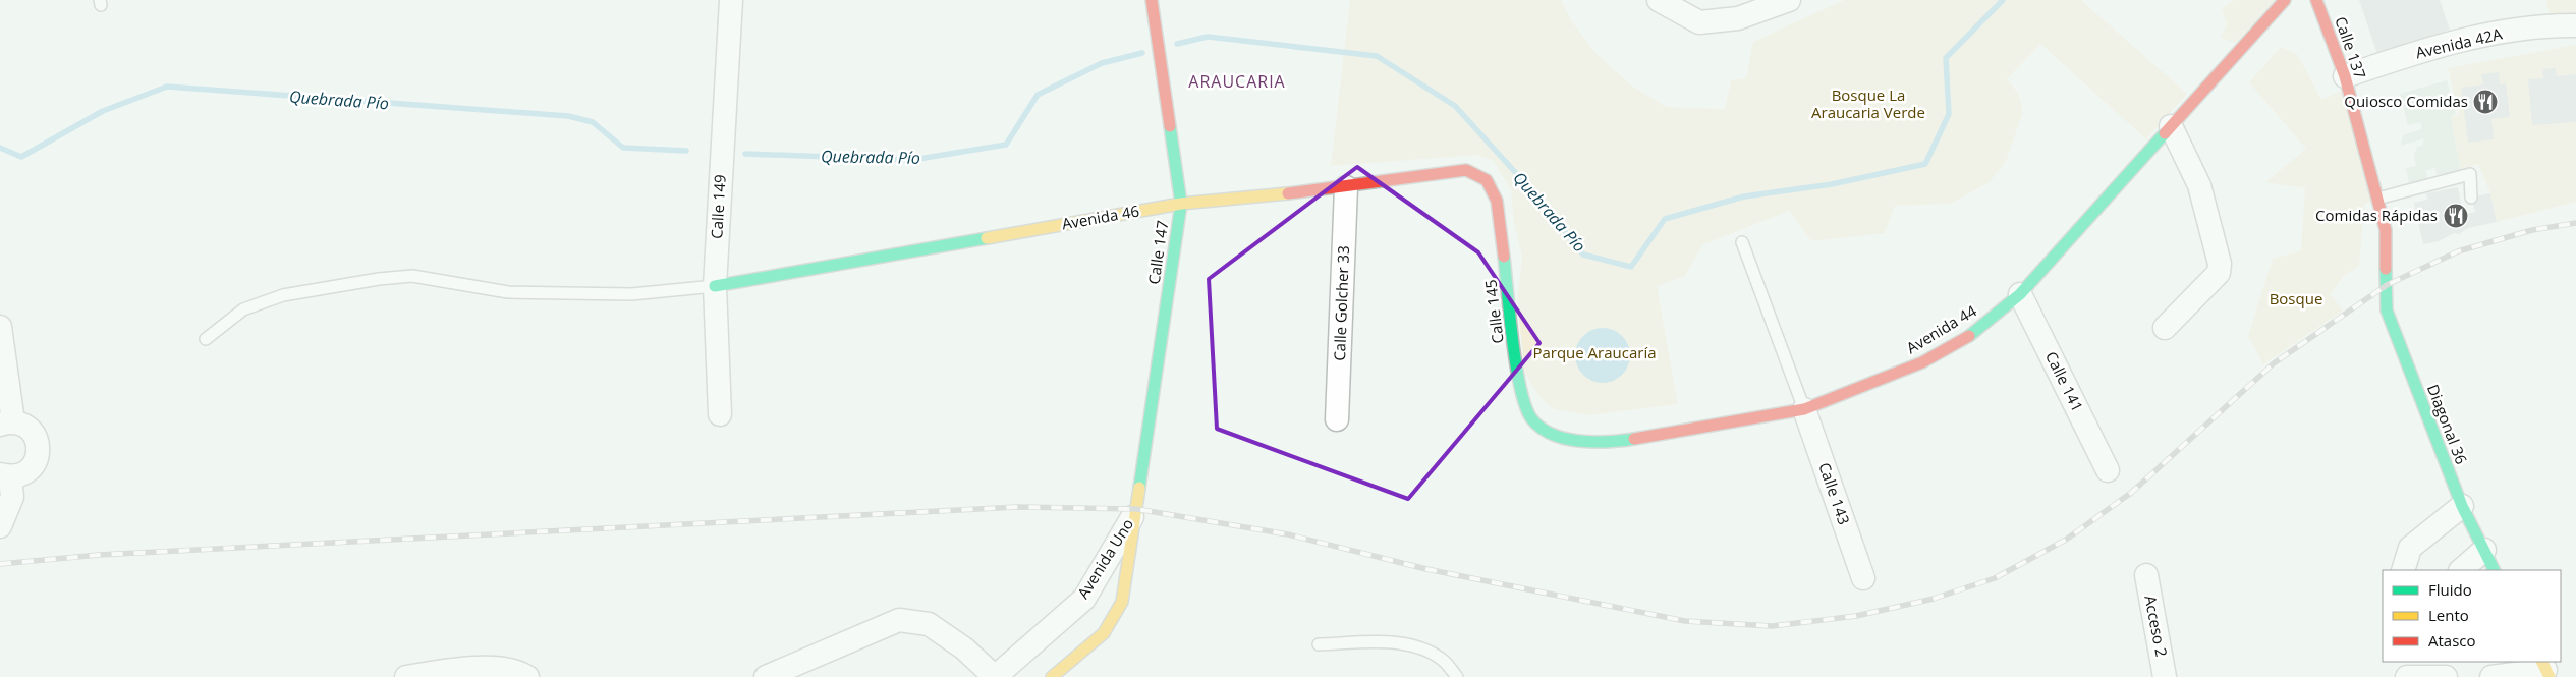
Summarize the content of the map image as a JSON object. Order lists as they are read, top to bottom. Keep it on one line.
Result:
{"streets":{"street":["Avenida 42A","Calle 137","Calle 149","Avenida 46","Calle 147","Calle Golcher 33","Calle 145","Avenida 44","Calle 141","Diagonal 36","Calle 143","Avenida Uno","Acceso 2"]},"crossings":[["Avenida 42A","Calle 137"],["Calle 137","Diagonal 36"],["Calle 149","Avenida 46"],["Avenida 46","Calle 147"],["Avenida 46","Calle Golcher 33"],["Avenida 46","Calle 145"],["Calle 147","Avenida Uno"],["Calle 145","Avenida 44"],["Avenida 44","Calle 141"],["Avenida 44","Calle 143"]],"districts":["ARAUCARIA"],"water":["Quebrada Pío"],"parks":["Bosque La Araucaria Verde","Bosque","Parque Araucaría"],"places":{"restaurant":["Quiosco Comidas","Comidas Rápidas"]},"legend":["Fluido","Lento","Atasco"]}
